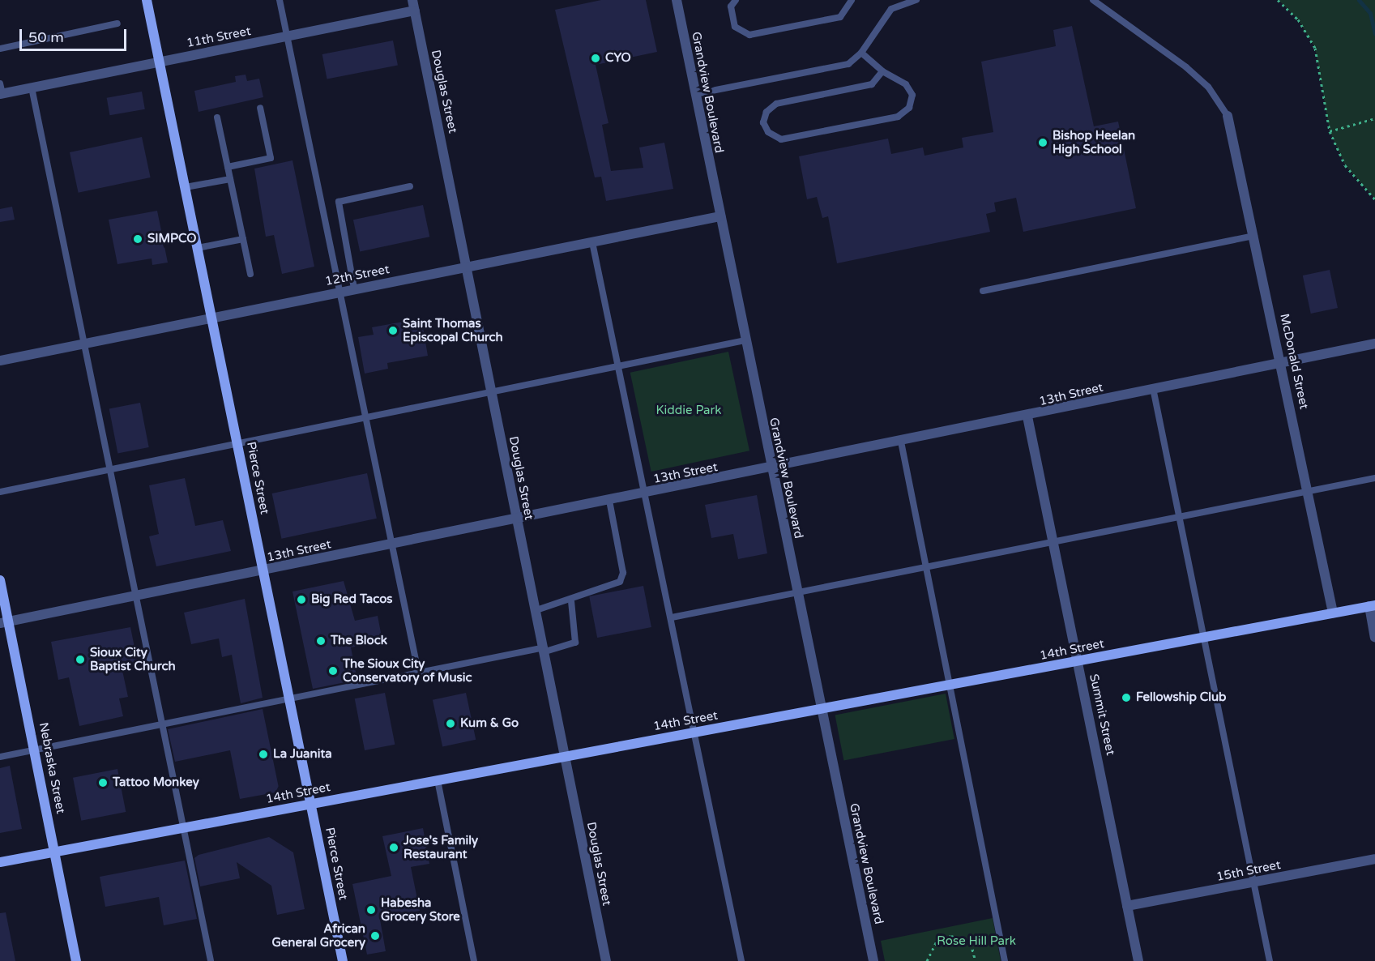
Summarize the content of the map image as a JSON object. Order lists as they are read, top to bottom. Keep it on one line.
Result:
{"streets":{"main road":["Pierce Street","14th Street","Nebraska Street"],"street":["11th Street","Douglas Street","Grandview Boulevard","12th Street","McDonald Street","13th Street","Summit Street","15th Street"]},"crossings":[["11th Street","Douglas Street"],["11th Street","Pierce Street"],["Douglas Street","12th Street"],["Douglas Street","13th Street"],["Douglas Street","14th Street"],["Grandview Boulevard","12th Street"],["Grandview Boulevard","13th Street"],["Grandview Boulevard","14th Street"],["12th Street","Pierce Street"],["McDonald Street","13th Street"],["McDonald Street","14th Street"],["13th Street","Pierce Street"],["13th Street","Summit Street"],["13th Street","Nebraska Street"],["Pierce Street","14th Street"],["14th Street","Summit Street"],["14th Street","Nebraska Street"],["Summit Street","15th Street"]],"parks":["Kiddie Park","Rose Hill Park"],"places":["CYO","Bishop Heelan High School","SIMPCO","Saint Thomas Episcopal Church","Big Red Tacos","The Block","Sioux City Baptist Church","The Sioux City Conservatory of Music","Fellowship Club","Kum & Go","La Juanita","Tattoo Monkey","Jose's Family Restaurant","Habesha Grocery Store","African General Grocery"],"scale_bar":"50 m"}
